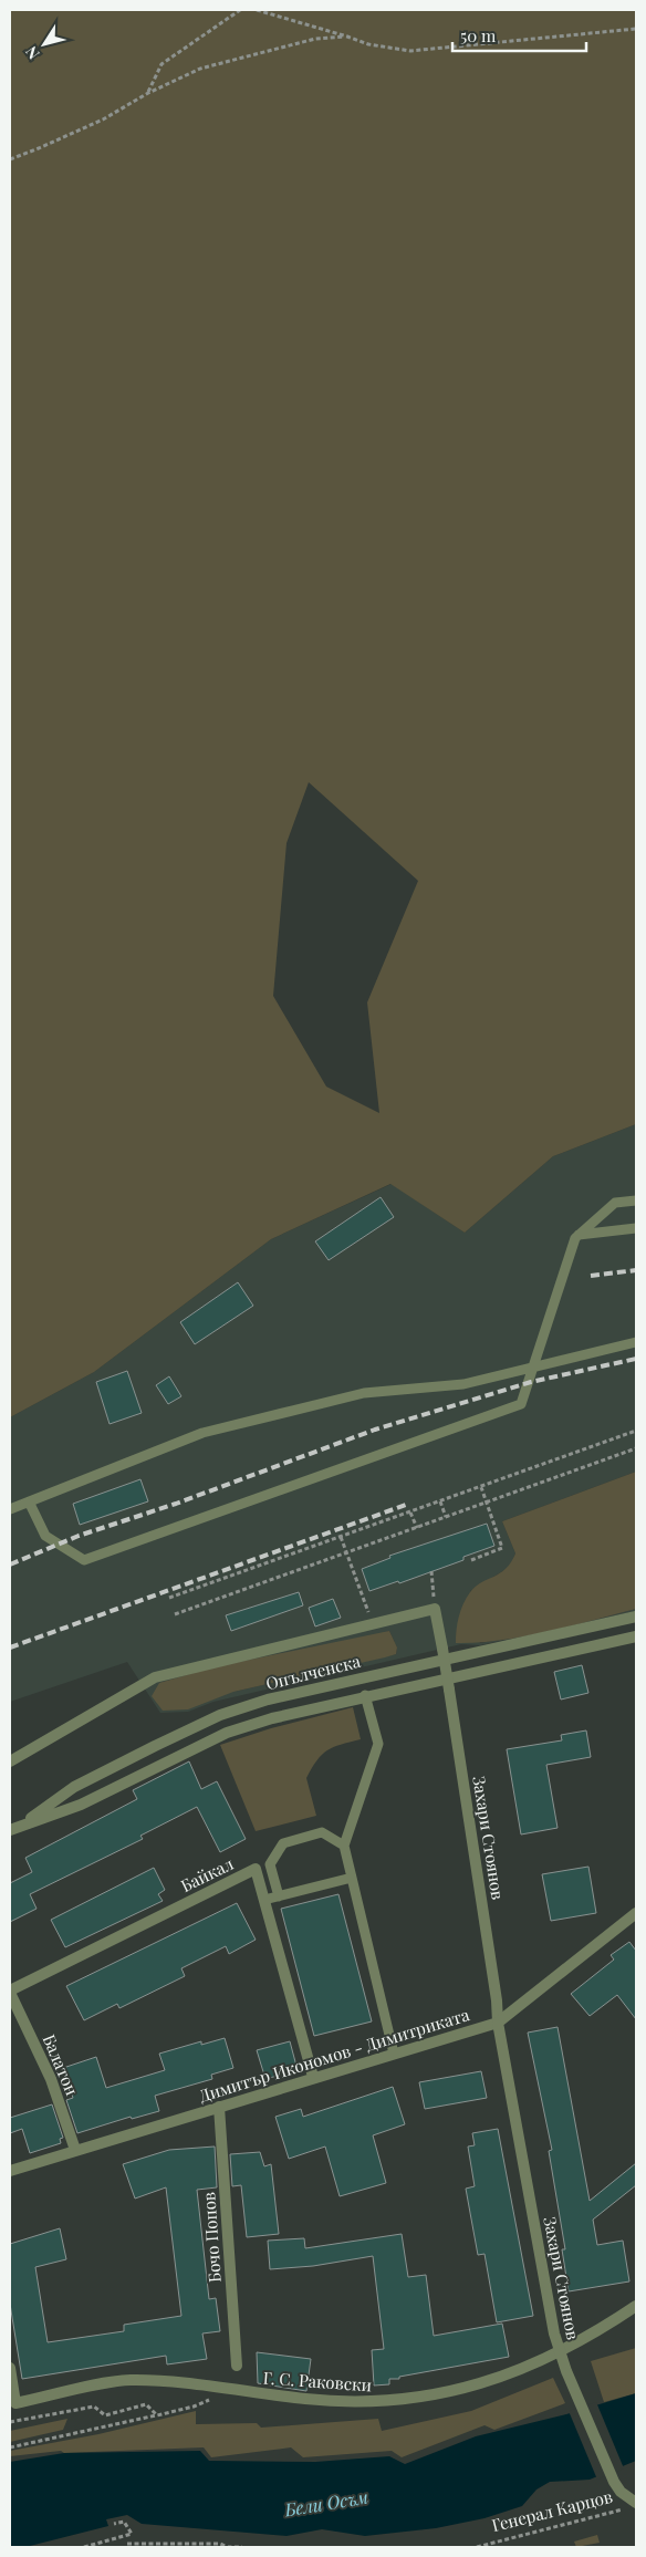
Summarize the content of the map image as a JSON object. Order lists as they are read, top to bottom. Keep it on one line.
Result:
{"streets":{"street":["Опълченска","Захари Стоянов","Байкал","Димитър Икономов - Димитриката","Балатон","Бочо Попов","Г. С. Раковски"],"path":["Генерал Карцов"]},"crossings":[["Захари Стоянов","Димитър Икономов - Димитриката"],["Захари Стоянов","Г. С. Раковски"],["Захари Стоянов","Генерал Карцов"],["Байкал","Димитър Икономов - Димитриката"],["Байкал","Балатон"],["Димитър Икономов - Димитриката","Балатон"],["Димитър Икономов - Димитриката","Бочо Попов"]],"water":["Бели Осъм"],"scale_bar":"50 m","north":"bottom left"}
